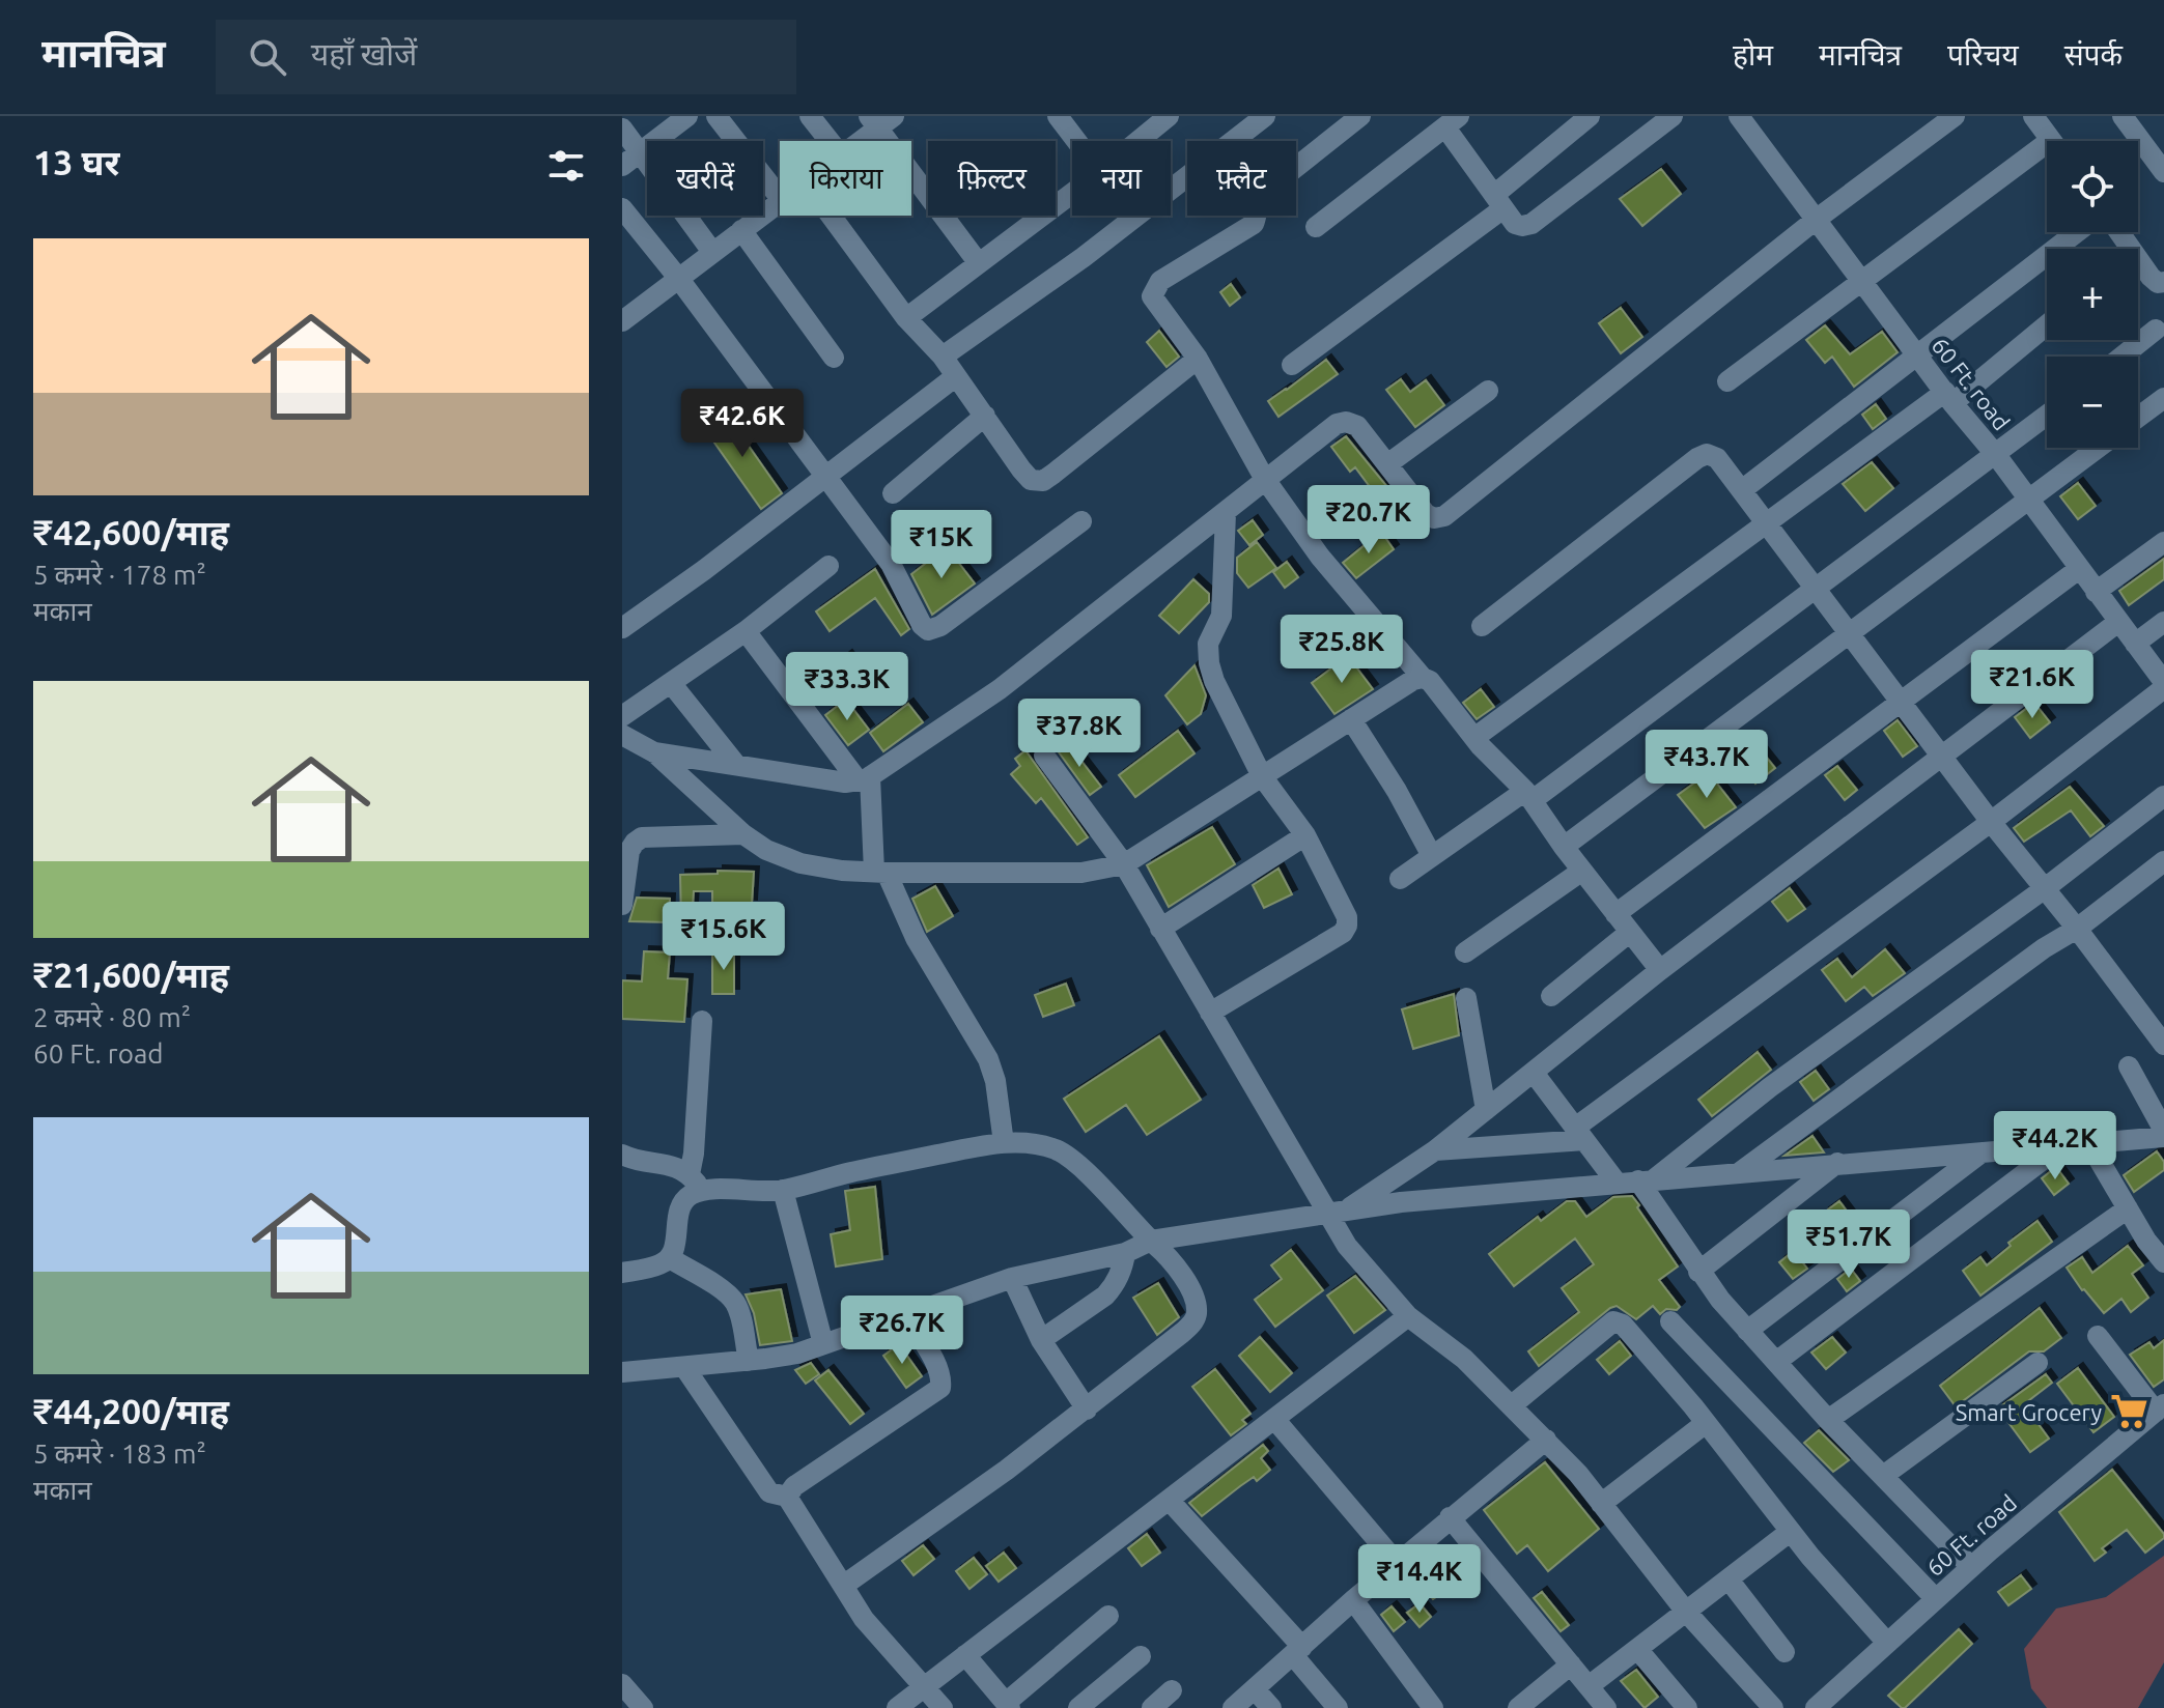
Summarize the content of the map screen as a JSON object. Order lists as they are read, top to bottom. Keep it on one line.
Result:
{"streets":{"street":["60 Ft. road"]},"places":{"supermarket":["Smart Grocery"]},"page":{"header":"मानचित्र","search":"यहाँ खोजें","nav":["होम","मानचित्र","परिचय","संपर्क"],"heading":"13 घर","map_buttons":["+","−"],"chip":["खरीदें","किराया","फ़िल्टर","नया","फ़्लैट"],"list":[{"name":"₹42,600/माह","note":"5 कमरे · 178 m² · मकान"},{"name":"₹21,600/माह","note":"2 कमरे · 80 m² · 60 Ft. road"},{"name":"₹44,200/माह","note":"5 कमरे · 183 m² · मकान"}],"price":["₹42.6K","₹20.7K","₹15K","₹25.8K","₹21.6K","₹33.3K","₹37.8K","₹43.7K","₹15.6K","₹44.2K","₹51.7K","₹26.7K","₹14.4K"]}}
